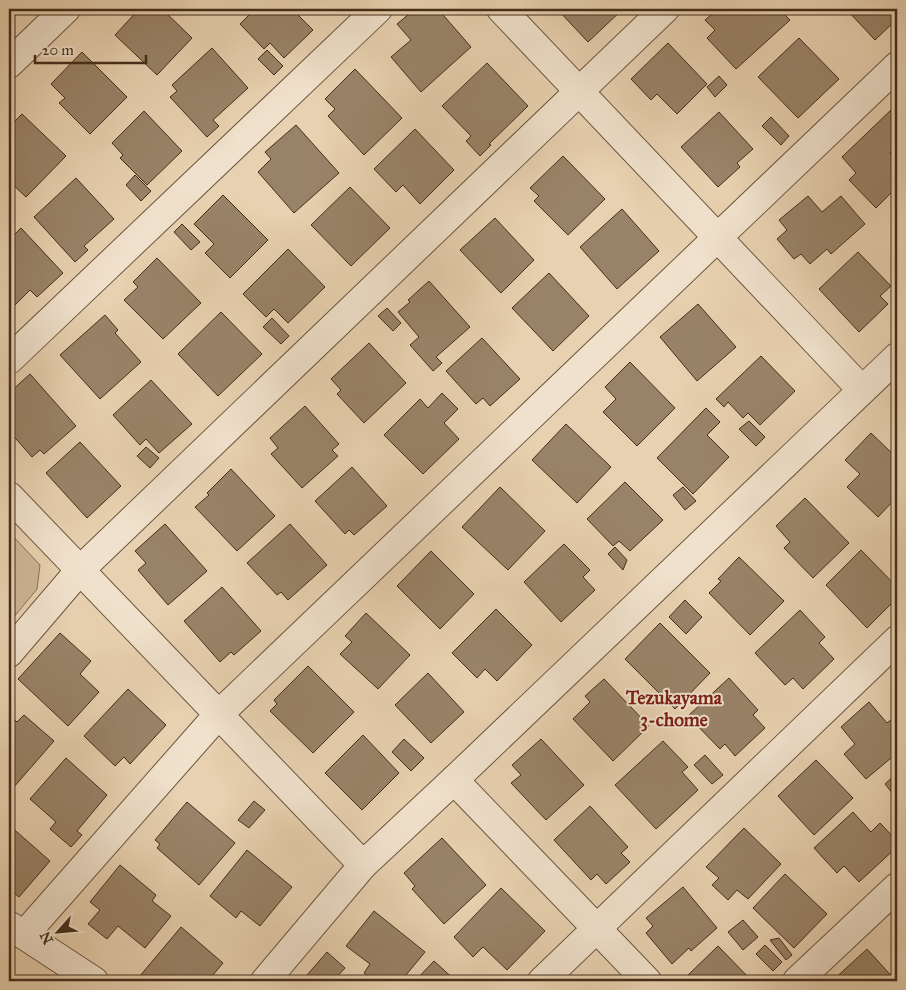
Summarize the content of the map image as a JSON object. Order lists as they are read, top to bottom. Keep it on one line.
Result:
{"districts":["Tezukayama 3-chome"],"scale_bar":"20 m","north":"bottom left"}
